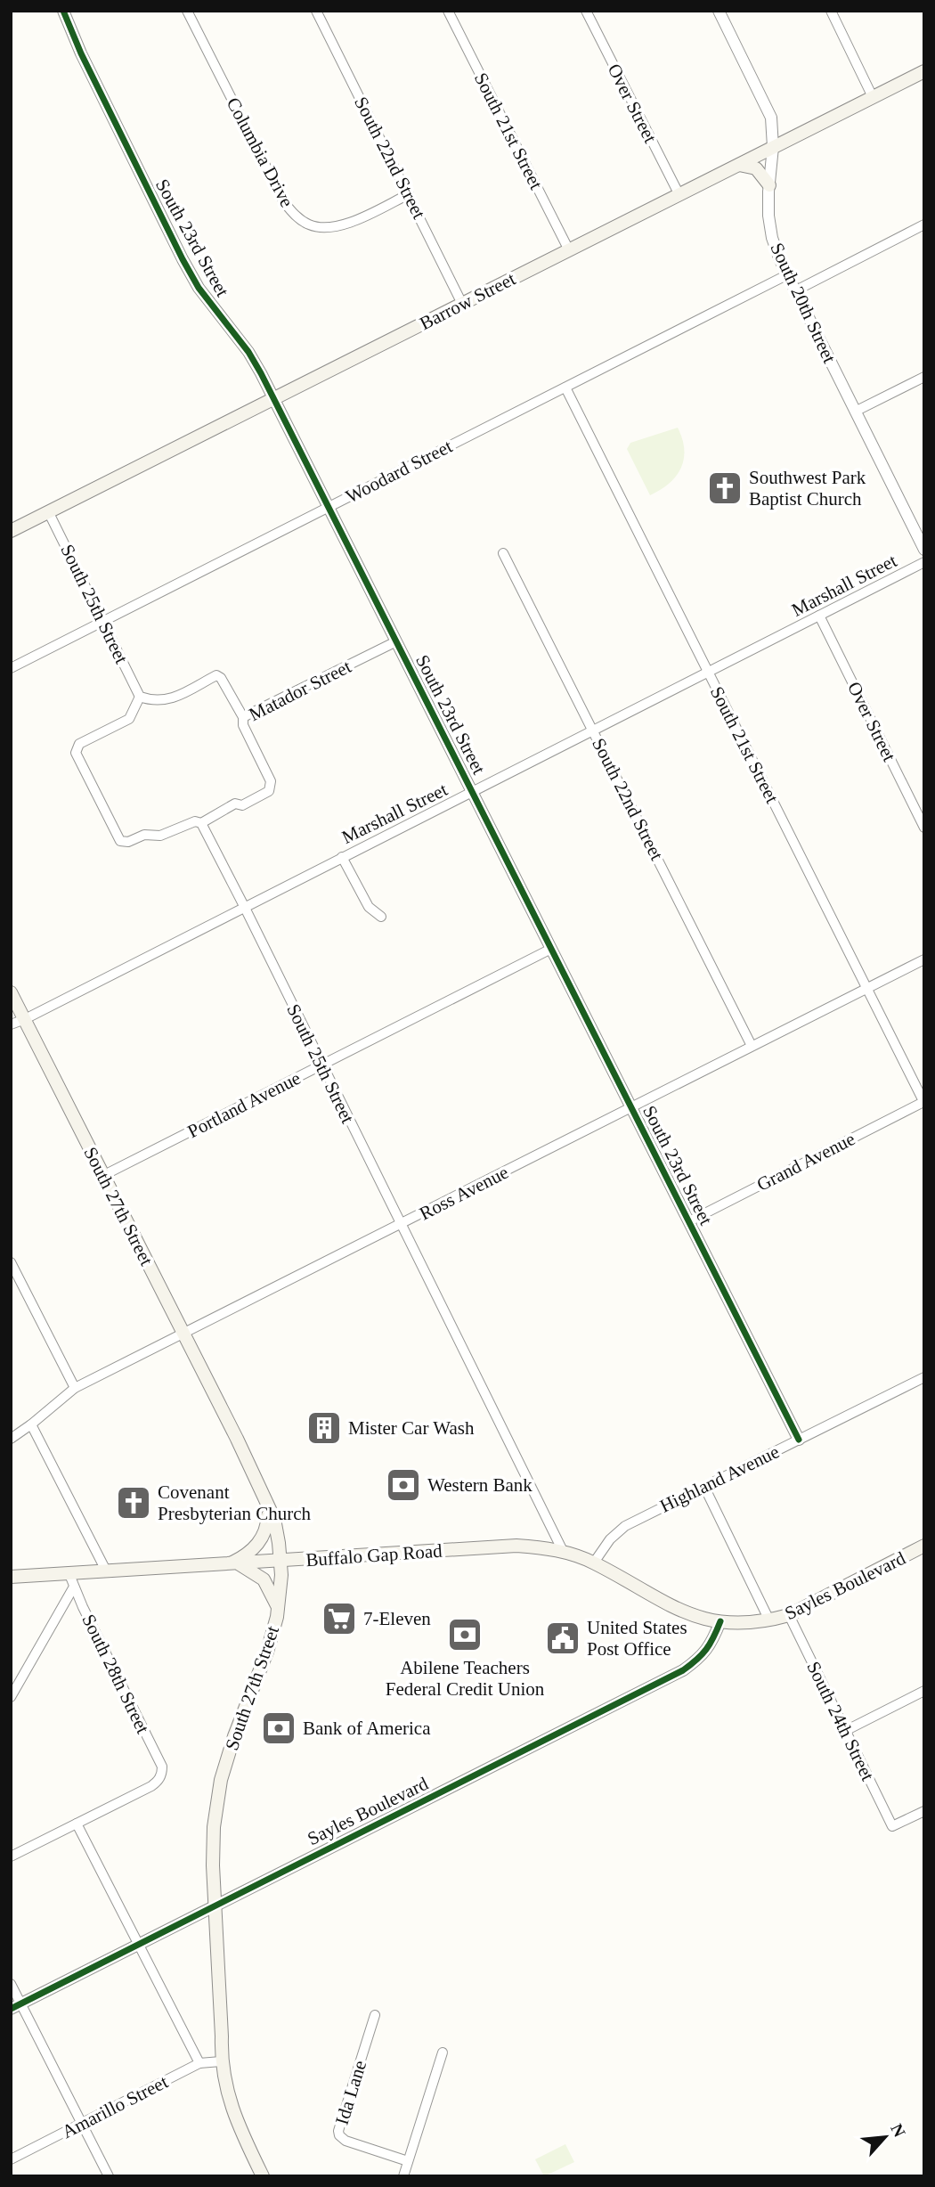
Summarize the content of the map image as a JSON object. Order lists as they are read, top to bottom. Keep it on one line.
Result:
{"streets":{"main road":["Barrow Street","South 27th Street","Buffalo Gap Road","Sayles Boulevard"],"street":["Over Street","South 21st Street","Columbia Drive","South 22nd Street","South 23rd Street","South 20th Street","Woodard Street","Marshall Street","South 25th Street","Matador Street","Portland Avenue","Grand Avenue","Ross Avenue","Highland Avenue","South 28th Street","South 24th Street","Ida Lane","Amarillo Street"]},"crossings":[["Over Street","Barrow Street"],["Over Street","Marshall Street"],["South 21st Street","Barrow Street"],["South 21st Street","Woodard Street"],["South 21st Street","Marshall Street"],["South 21st Street","Grand Avenue"],["South 21st Street","Ross Avenue"],["Columbia Drive","South 22nd Street"],["South 22nd Street","Barrow Street"],["South 22nd Street","Marshall Street"],["South 22nd Street","Ross Avenue"],["South 23rd Street","Barrow Street"],["South 23rd Street","Woodard Street"],["South 23rd Street","Marshall Street"],["South 23rd Street","Matador Street"],["South 23rd Street","Portland Avenue"],["South 23rd Street","Grand Avenue"],["South 23rd Street","Ross Avenue"],["South 23rd Street","Highland Avenue"],["Barrow Street","South 20th Street"],["Barrow Street","South 25th Street"],["South 20th Street","Woodard Street"],["Woodard Street","South 25th Street"],["Marshall Street","South 25th Street"],["Marshall Street","South 27th Street"],["South 25th Street","Matador Street"],["South 25th Street","Portland Avenue"],["South 25th Street","Ross Avenue"],["South 25th Street","Buffalo Gap Road"],["Portland Avenue","South 27th Street"],["Ross Avenue","South 27th Street"],["South 27th Street","Buffalo Gap Road"],["South 27th Street","Sayles Boulevard"],["South 27th Street","Amarillo Street"],["Highland Avenue","Buffalo Gap Road"],["Buffalo Gap Road","Sayles Boulevard"],["Buffalo Gap Road","South 28th Street"],["Sayles Boulevard","South 24th Street"]],"places":{"church":["Southwest Park Baptist Church","Covenant Presbyterian Church"],"building":["Mister Car Wash"],"bank":["Western Bank","Abilene Teachers Federal Credit Union","Bank of America"],"supermarket":["7-Eleven"],"public building":["United States Post Office"]},"north":"top right"}
